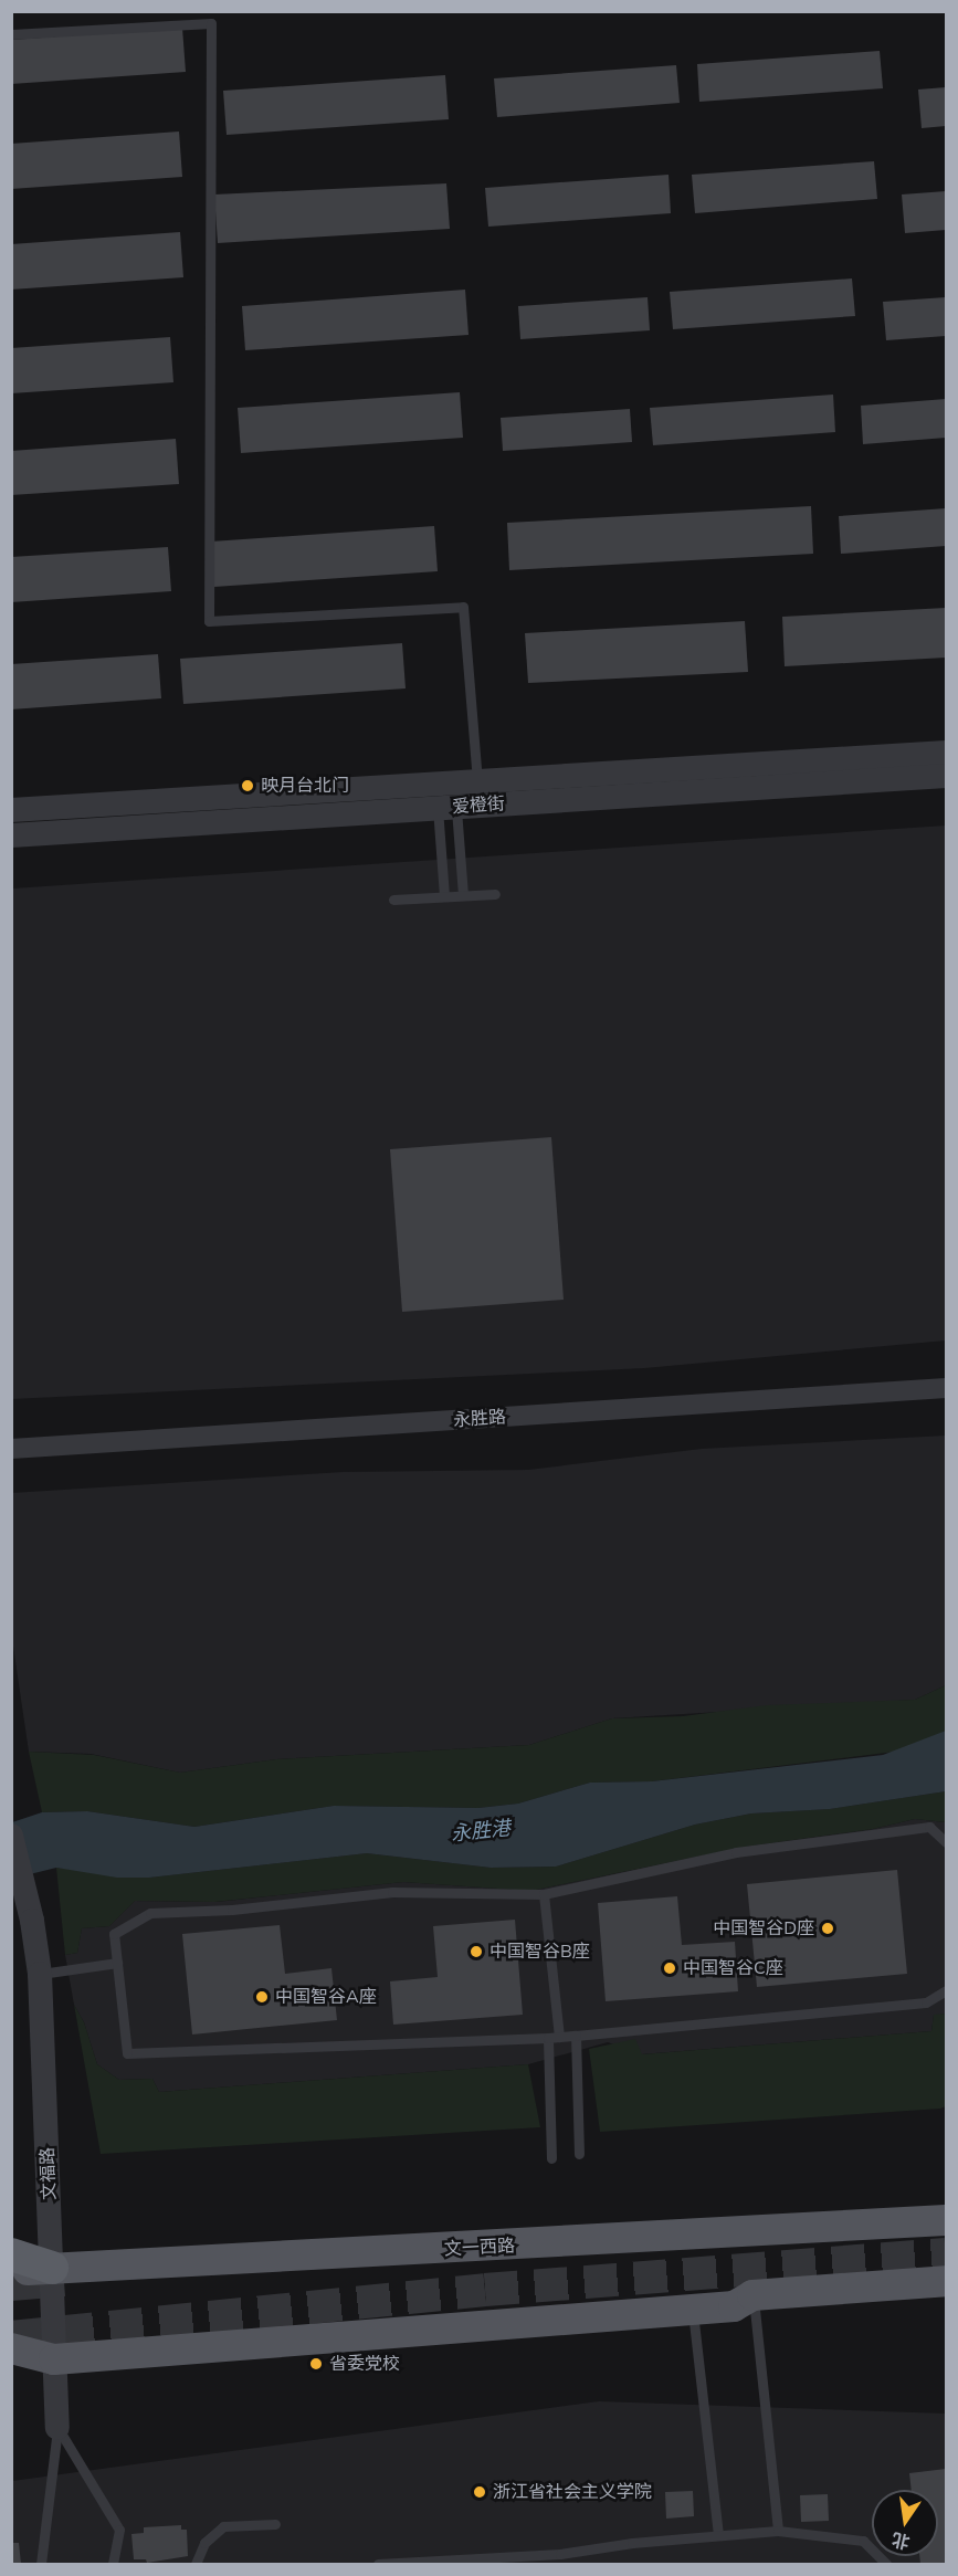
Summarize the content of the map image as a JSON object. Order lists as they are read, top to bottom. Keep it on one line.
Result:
{"streets":{"main road":["文一西路"],"street":["爱橙街","永胜路","文福路"]},"crossings":[["文福路","文一西路"]],"water":["永胜港"],"places":["映月台北门","中国智谷D座","中国智谷B座","中国智谷C座","中国智谷A座","省委党校","浙江省社会主义学院"],"north":"bottom"}
